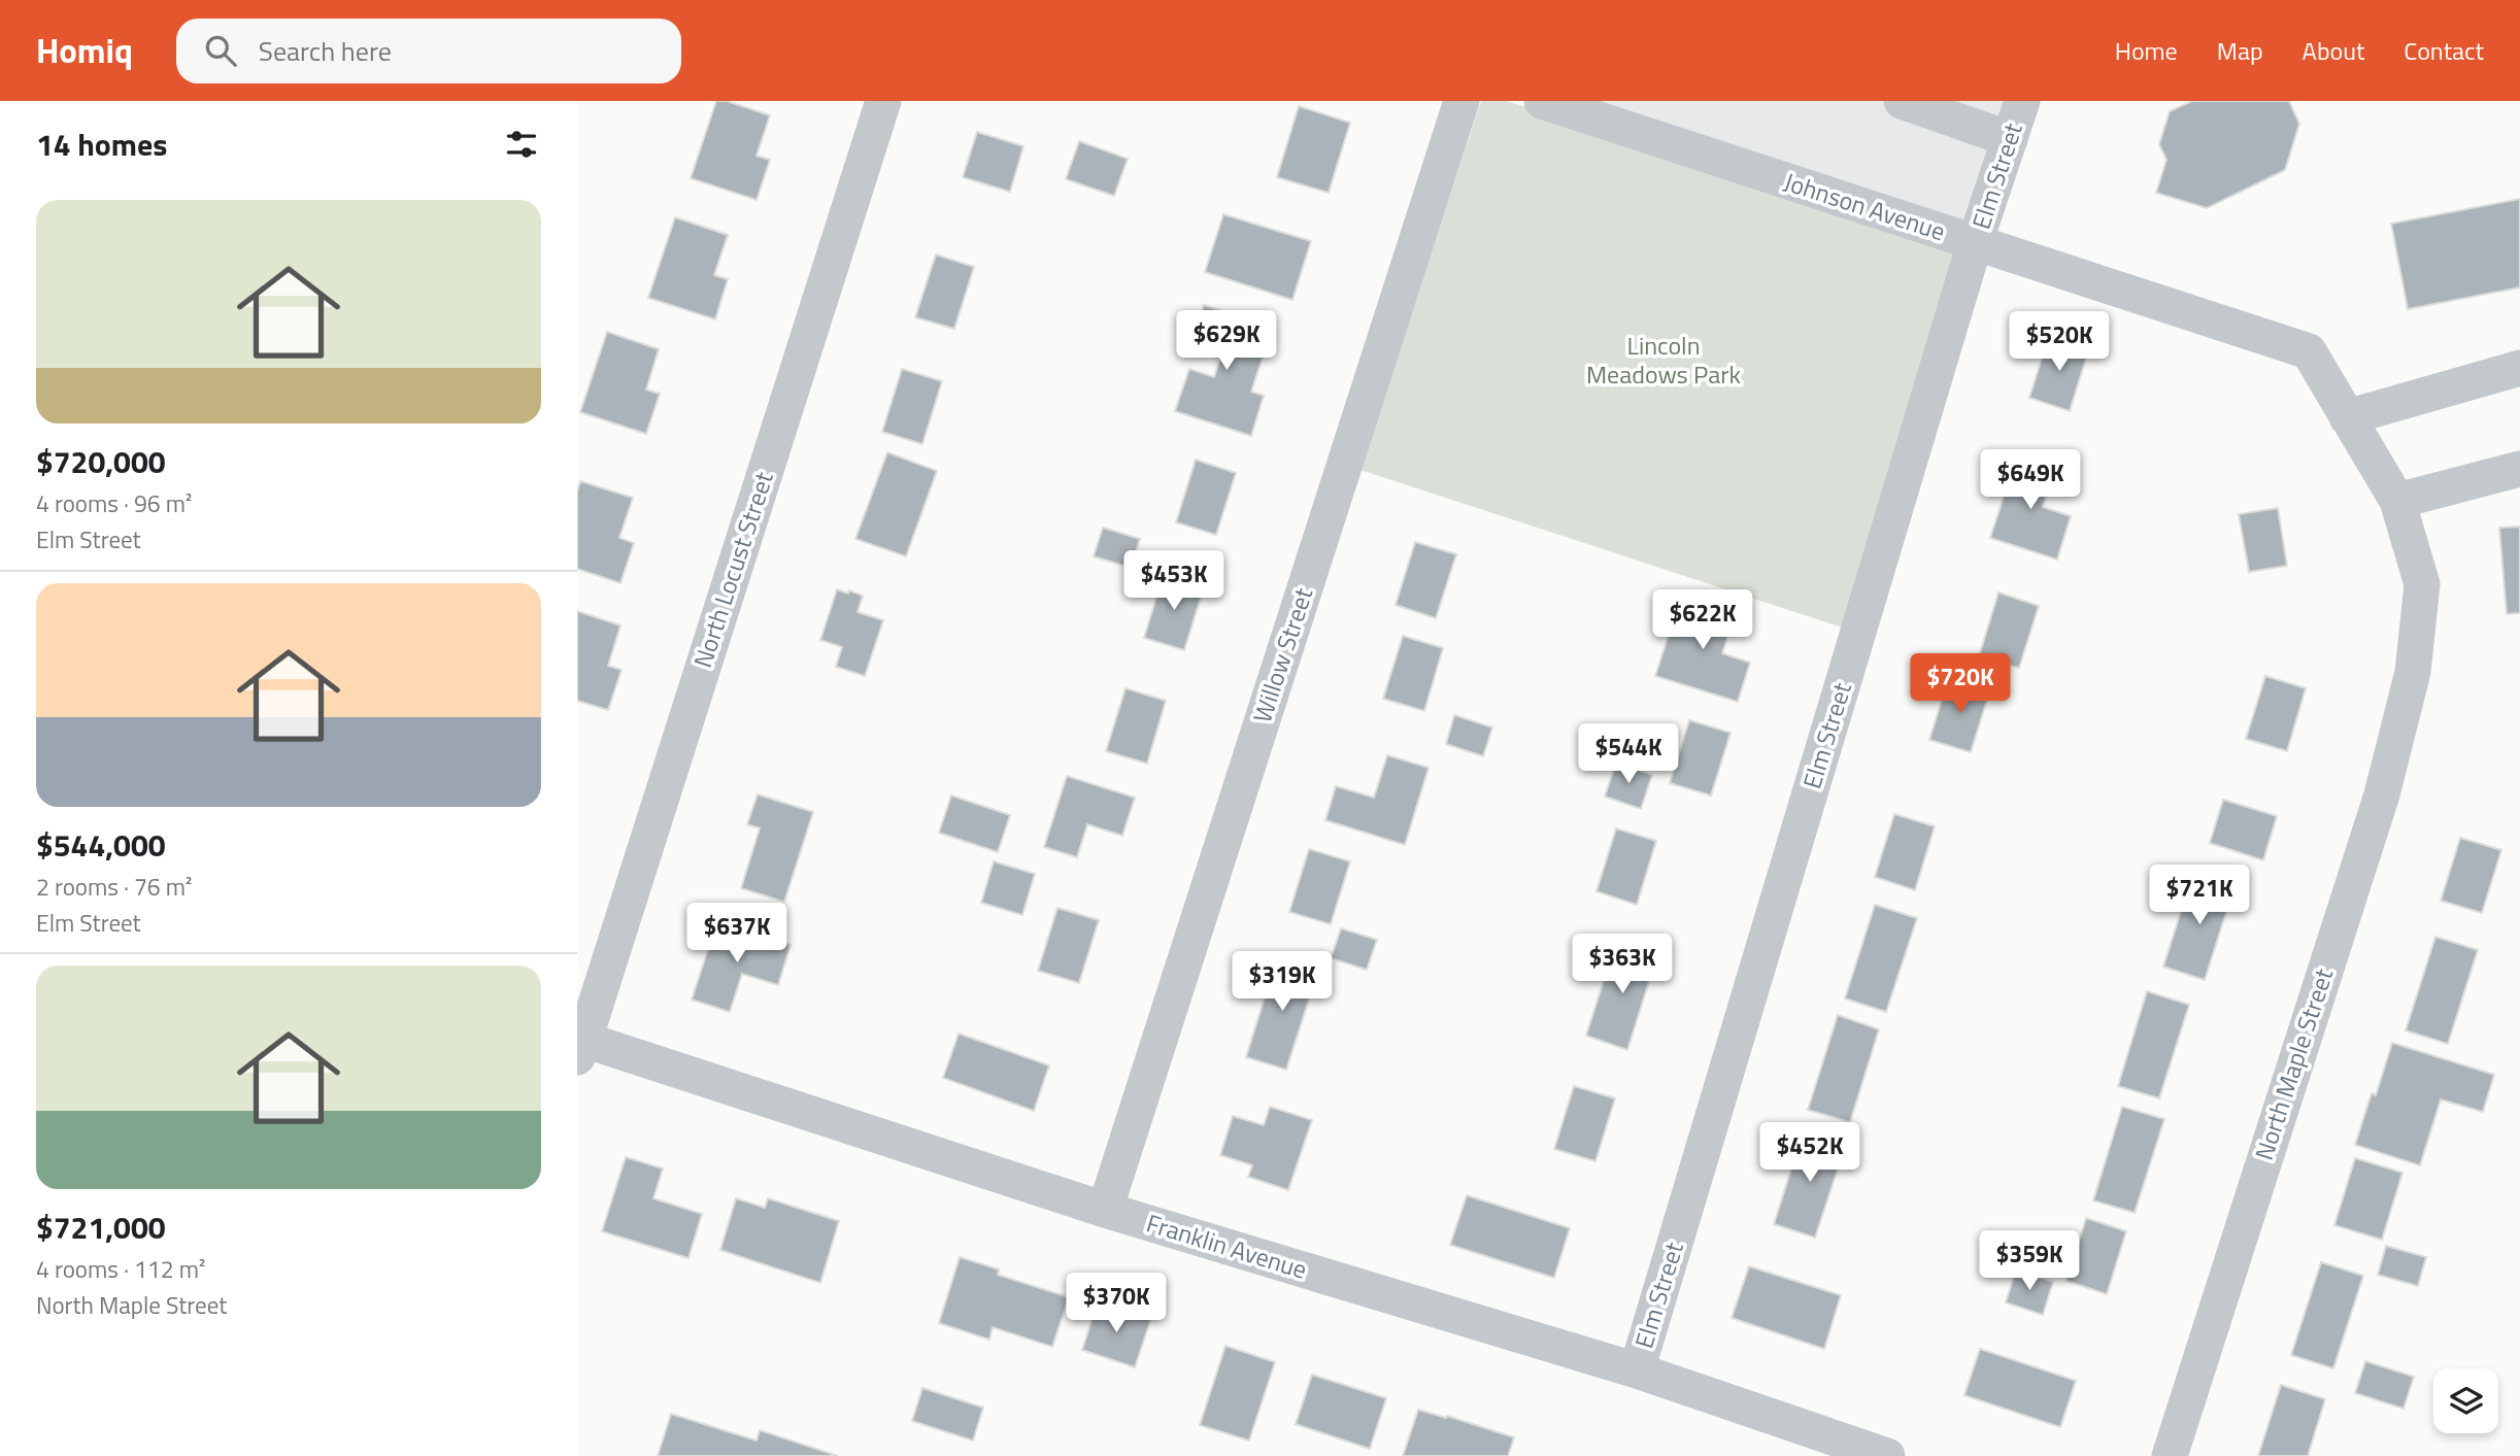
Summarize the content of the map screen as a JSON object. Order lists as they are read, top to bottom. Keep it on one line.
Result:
{"streets":{"street":["Elm Street","Johnson Avenue","North Locust Street","Willow Street","North Maple Street","Franklin Avenue"]},"crossings":[["Elm Street","Johnson Avenue"],["Elm Street","Franklin Avenue"],["Johnson Avenue","North Maple Street"],["North Locust Street","Franklin Avenue"],["Willow Street","Franklin Avenue"]],"parks":["Lincoln Meadows Park"],"page":{"header":"Homiq","search":"Search here","nav":["Home","Map","About","Contact"],"heading":"14 homes","list":[{"name":"$720,000","note":"4 rooms · 96 m² · Elm Street"},{"name":"$544,000","note":"2 rooms · 76 m² · Elm Street"},{"name":"$721,000","note":"4 rooms · 112 m² · North Maple Street"}],"price":["$629K","$520K","$649K","$453K","$622K","$720K","$544K","$721K","$637K","$363K","$319K","$452K","$359K","$370K"]}}
